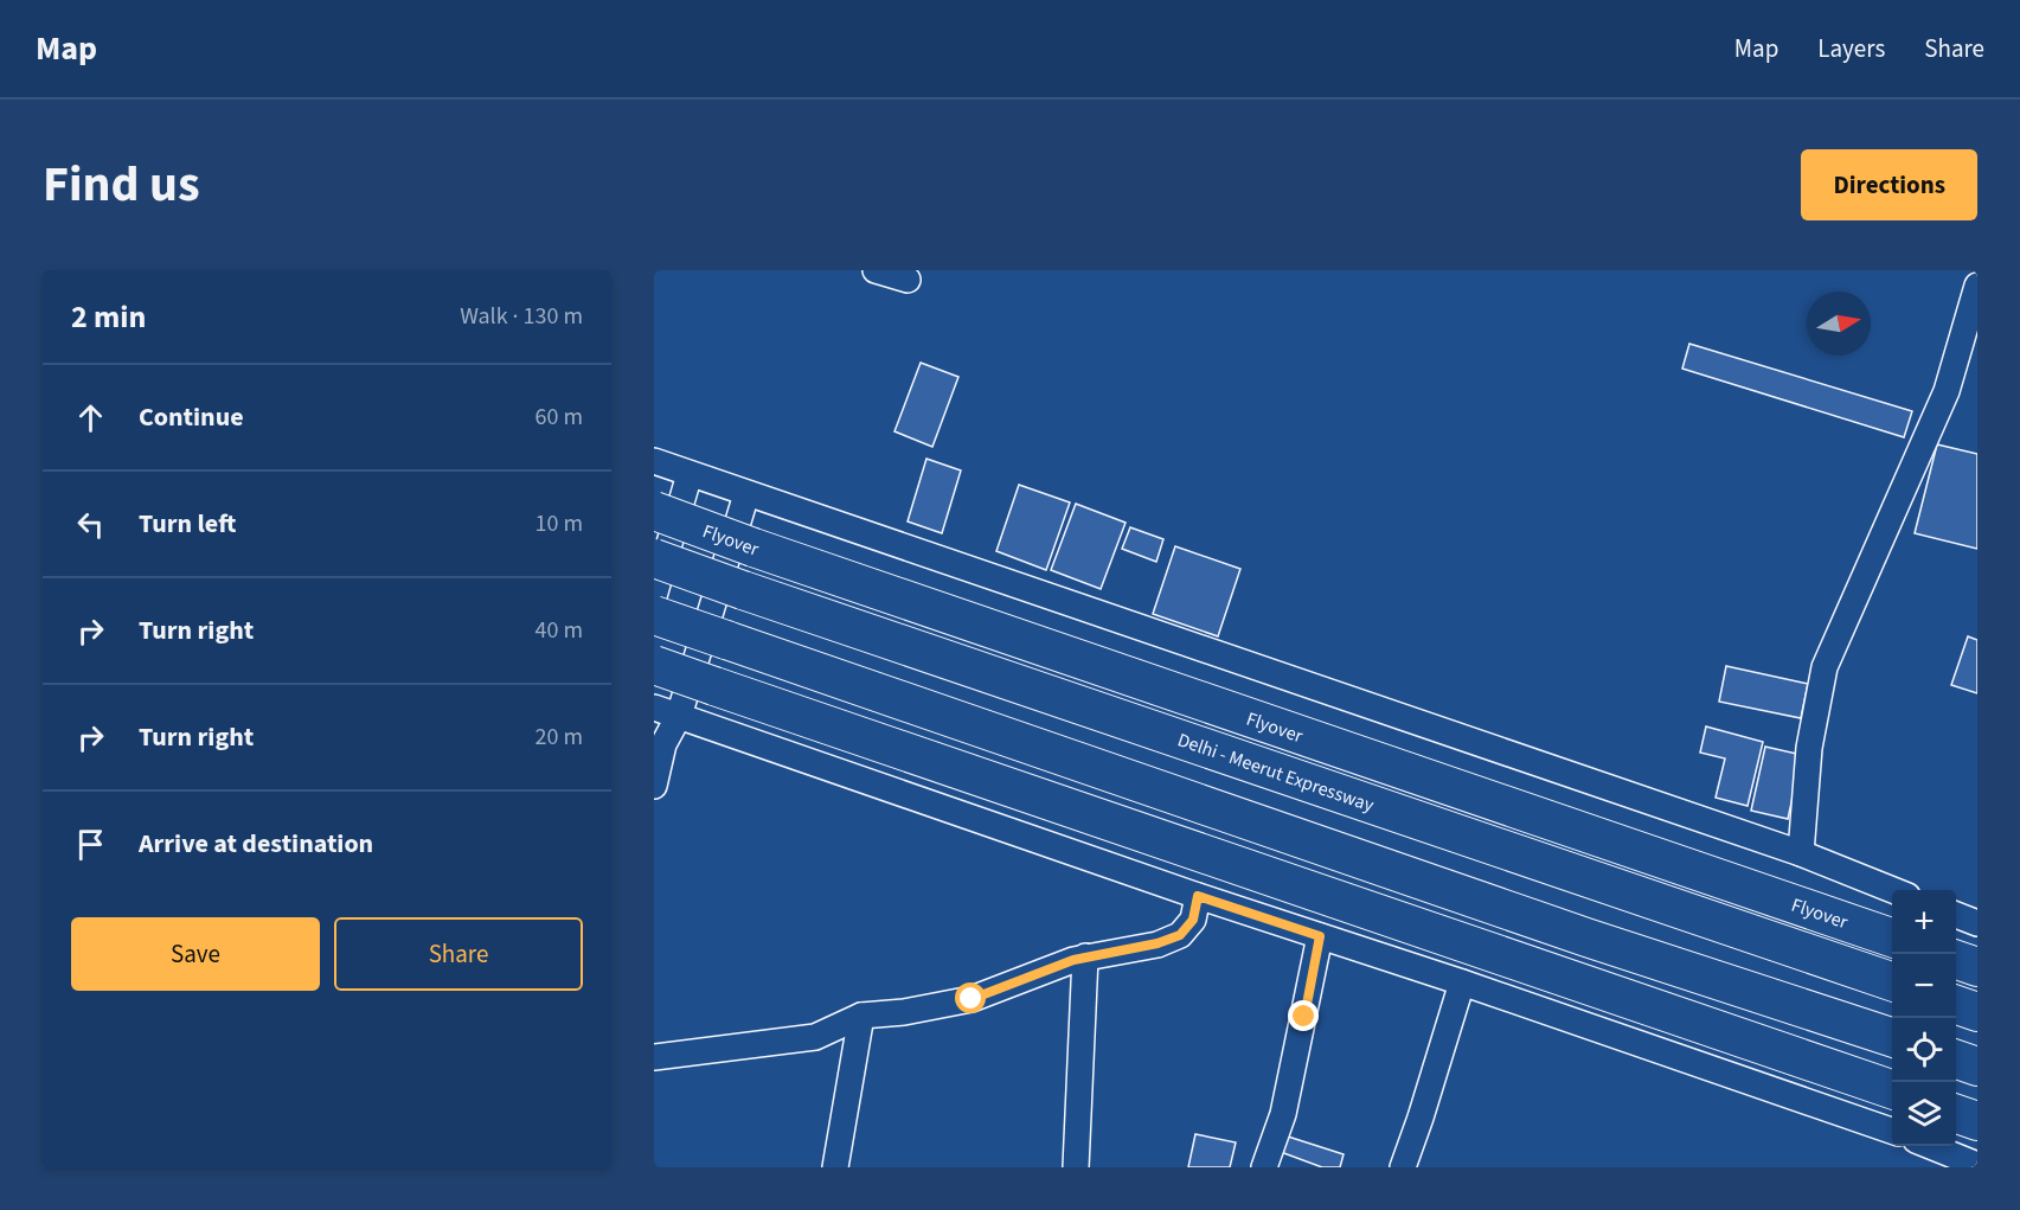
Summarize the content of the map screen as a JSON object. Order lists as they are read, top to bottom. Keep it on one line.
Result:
{"streets":{"highway":["Flyover","Delhi - Meerut Expressway"]},"north":"right","page":{"header":"Map","nav":["Map","Layers","Share"],"title":"Find us","buttons":["Directions",["Save","Share"]],"heading":["2 min","Walk · 130 m"],"list":[["Continue","60 m"],["Turn left","10 m"],["Turn right","40 m"],["Turn right","20 m"],"Arrive at destination"],"map_buttons":["+","−"]}}
